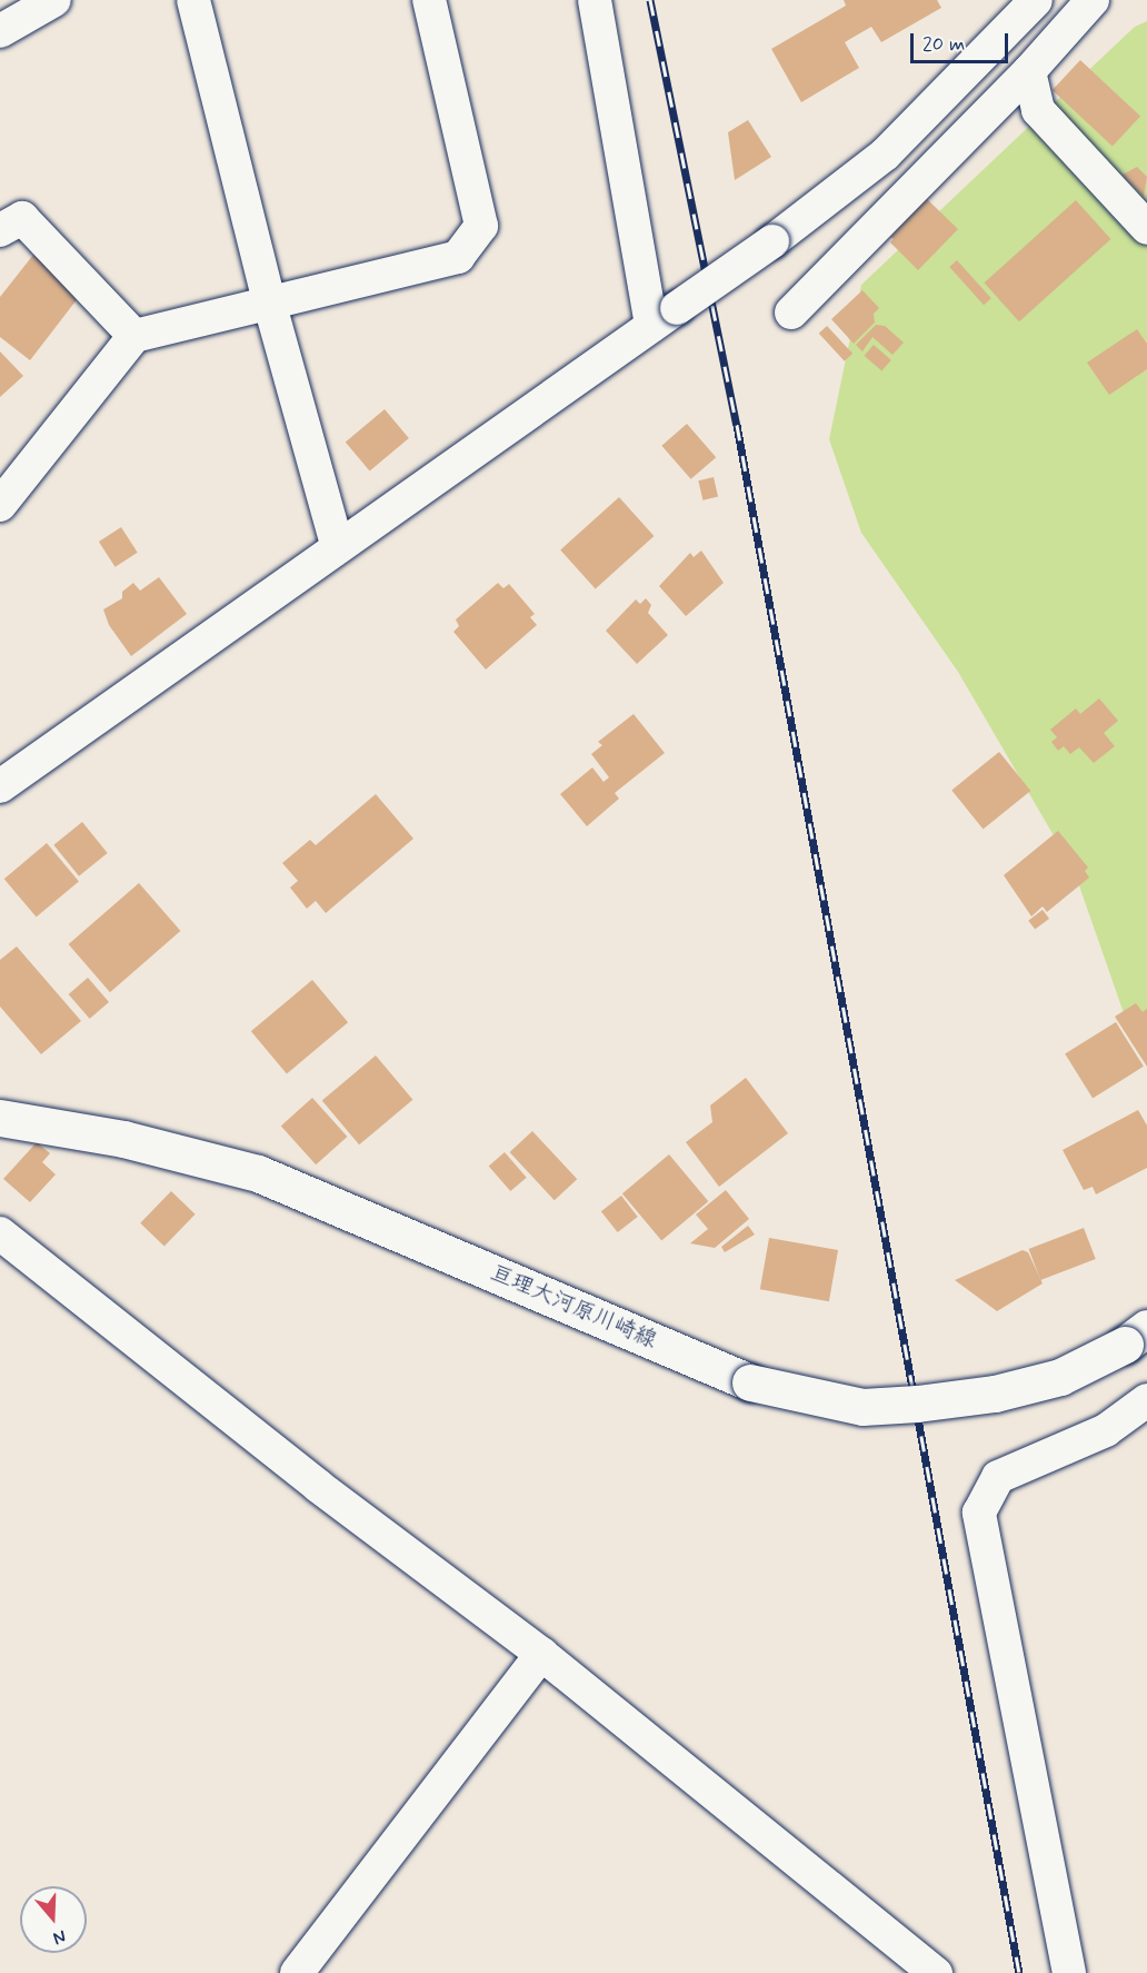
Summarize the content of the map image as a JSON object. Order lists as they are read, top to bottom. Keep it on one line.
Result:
{"streets":{"main road":["亘理大河原川崎線"]},"scale_bar":"20 m","north":"bottom"}
